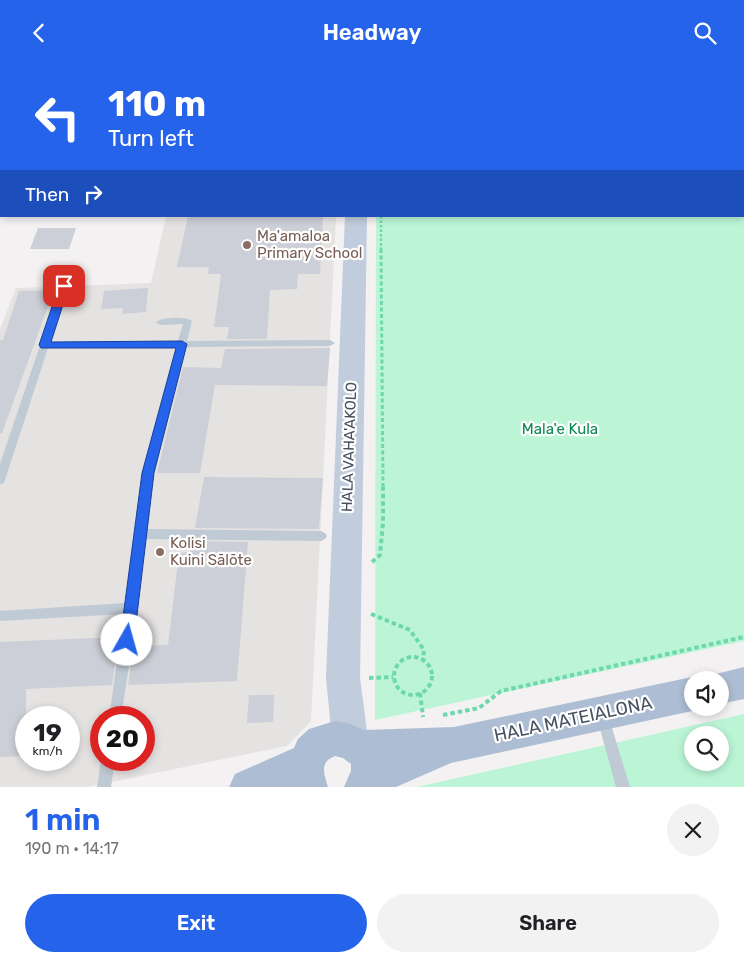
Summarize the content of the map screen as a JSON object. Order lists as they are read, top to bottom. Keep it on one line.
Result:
{"streets":{"main road":["HALA VAHA'AKOLO","HALA MATEIALONA"]},"crossings":[["HALA VAHA'AKOLO","HALA MATEIALONA"]],"parks":["Mala'e Kula"],"places":["Ma'amaloa Primary School","Kolisi Kuini Sālōte"],"page":{"header":"Headway","turn":["110 m","Turn left"],"then":"Then","speed":"19 km/h","limit":"20","heading":["1 min","190 m · 14:17"],"buttons":["Exit","Share"]}}
